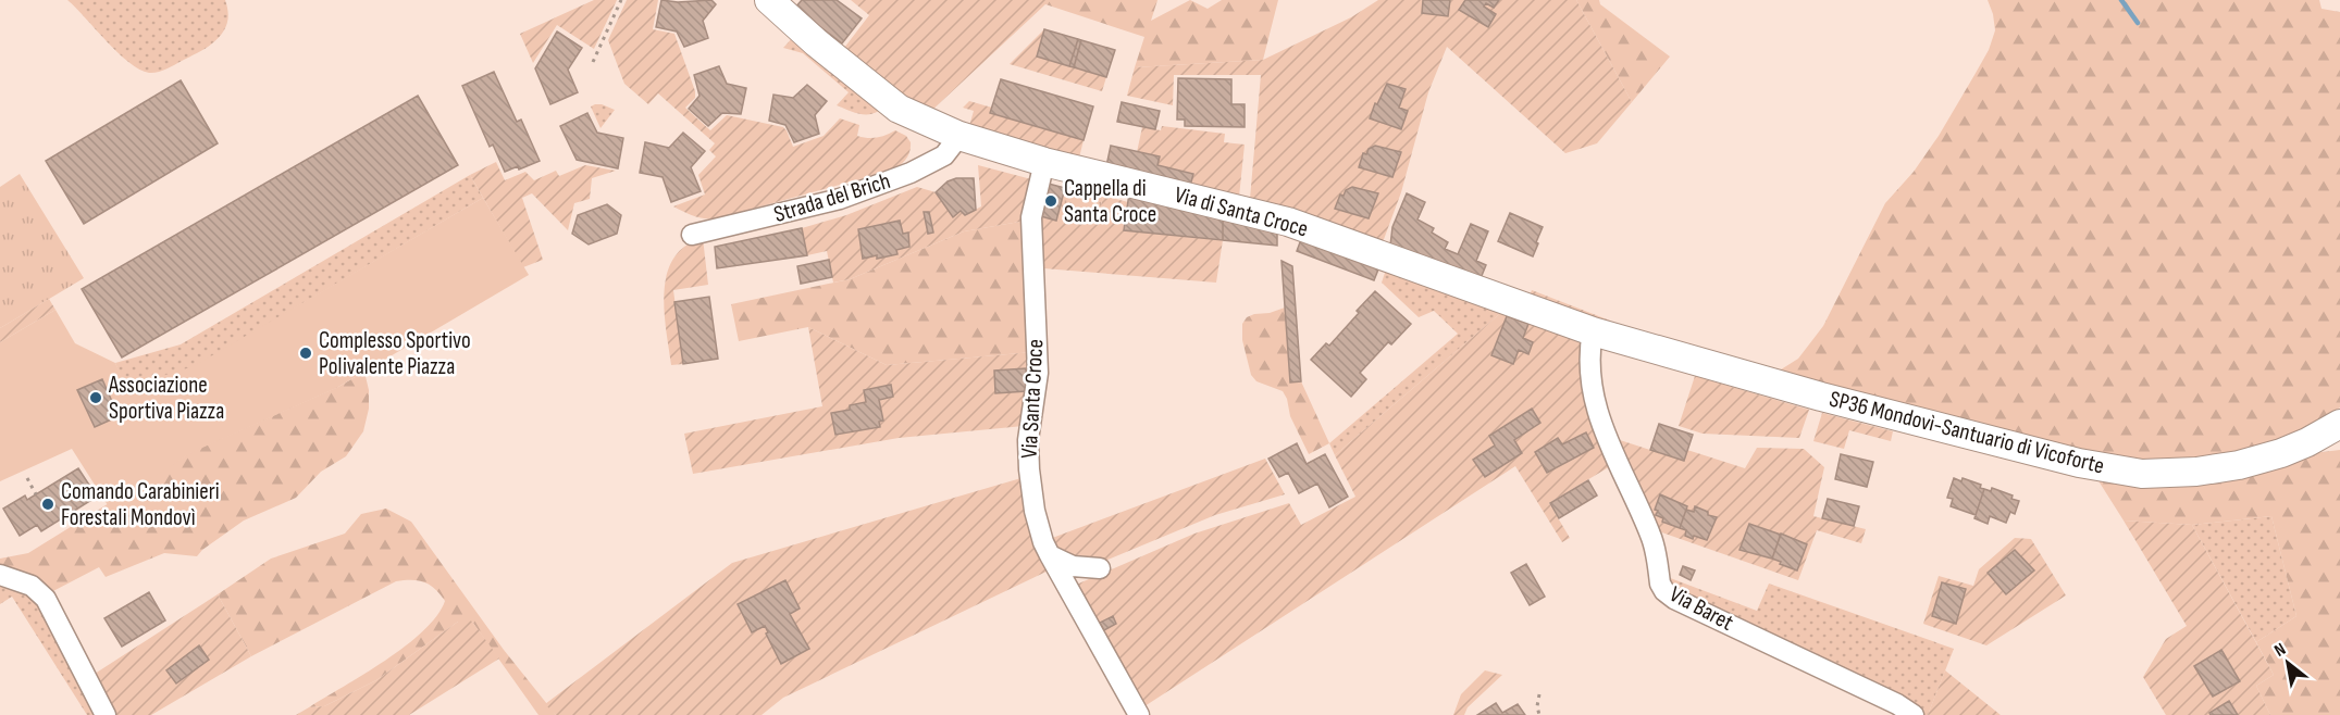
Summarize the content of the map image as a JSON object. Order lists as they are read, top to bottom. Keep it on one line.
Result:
{"streets":{"main road":["Via di Santa Croce","SP36 Mondovì-Santuario di Vicoforte"],"street":["Strada del Brich","Via Santa Croce","Via Baret"]},"crossings":[["Strada del Brich","Via di Santa Croce"],["Via di Santa Croce","Via Santa Croce"],["Via di Santa Croce","SP36 Mondovì-Santuario di Vicoforte"],["Via di Santa Croce","Via Baret"],["SP36 Mondovì-Santuario di Vicoforte","Via Baret"]],"places":["Cappella di Santa Croce","Complesso Sportivo Polivalente Piazza","Associazione Sportiva Piazza","Comando Carabinieri Forestali Mondovì"],"north":"top left"}
